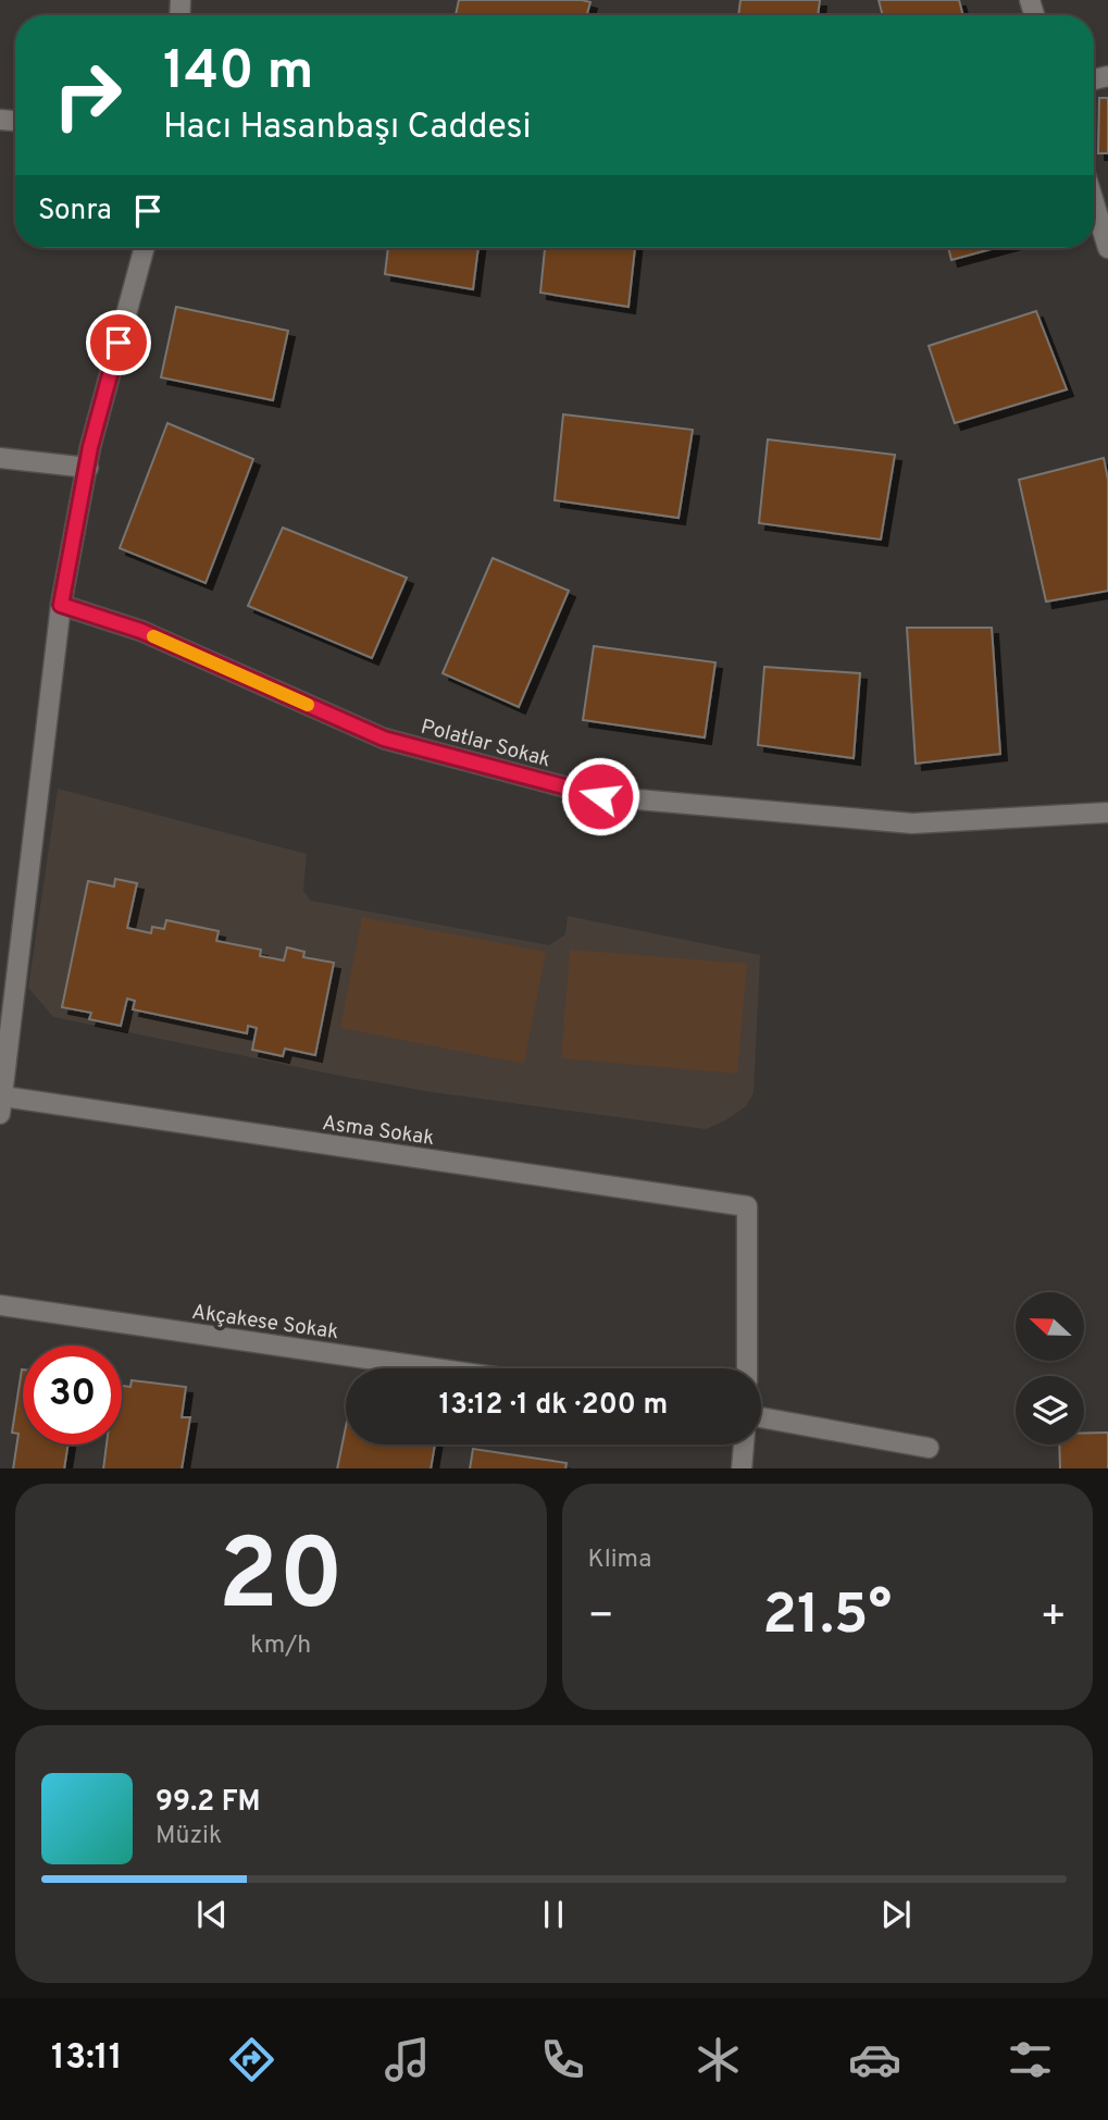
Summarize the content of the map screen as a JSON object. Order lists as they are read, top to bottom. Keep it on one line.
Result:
{"streets":{"street":["Polatlar Sokak","Asma Sokak","Akçakese Sokak"]},"north":"left","page":{"turn":["140 m","Hacı Hasanbaşı Caddesi"],"then":"Sonra","limit":"30","trip":"13:12 · 1 dk · 200 m","tile":[["20","km/h"],"Klima"],"heat":["−","21.5°","+"],"song":["99.2 FM","Müzik"],"tabs":"13:11"}}
